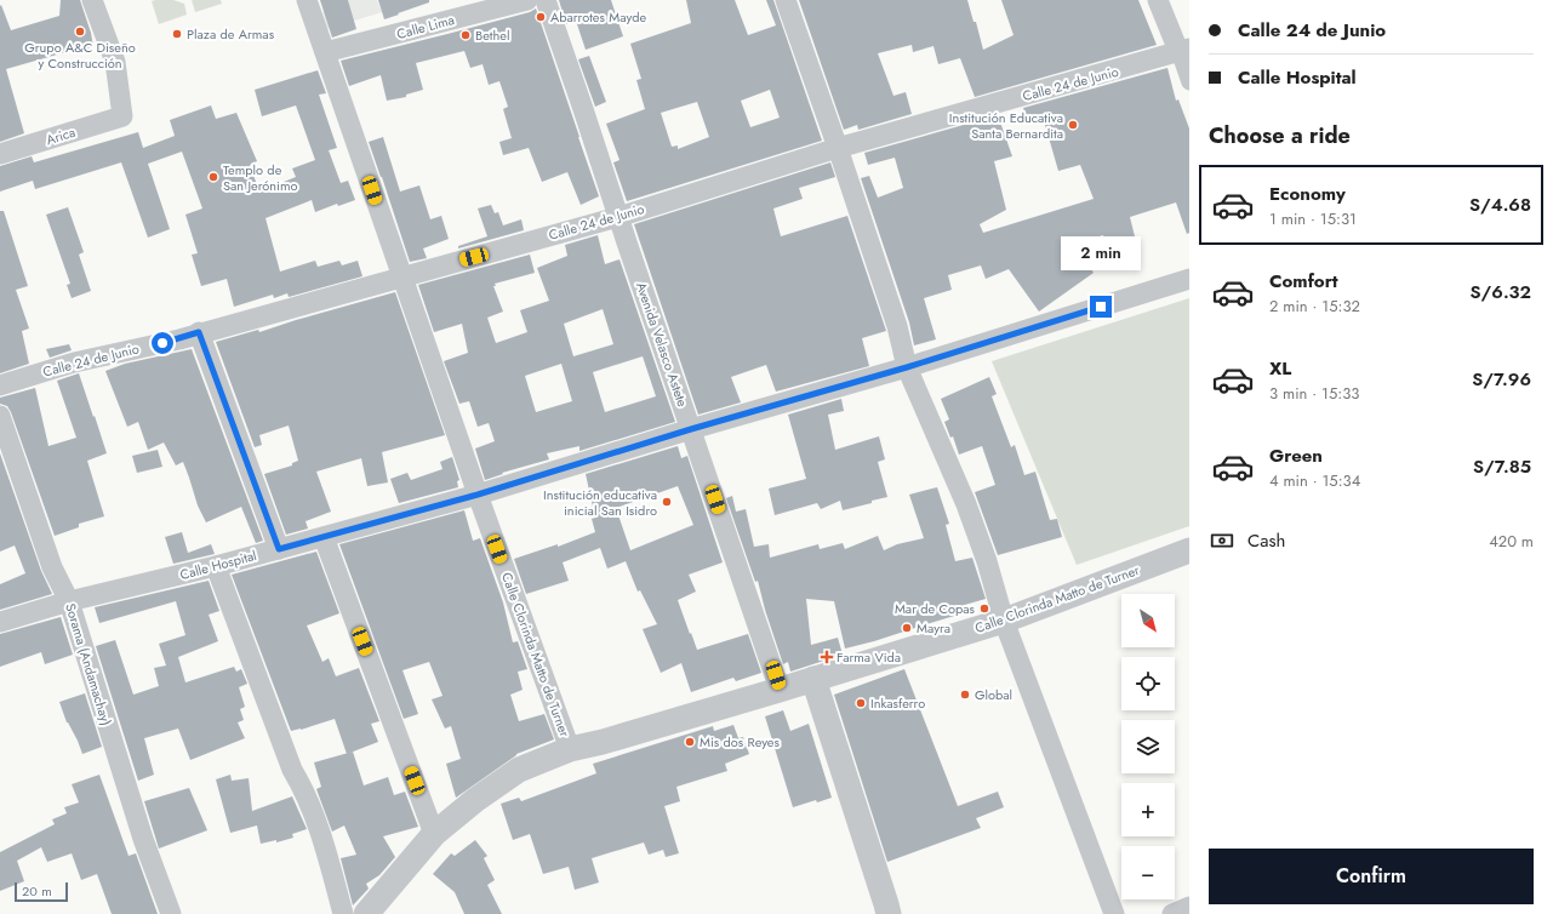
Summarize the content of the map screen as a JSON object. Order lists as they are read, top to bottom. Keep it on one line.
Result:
{"streets":{"street":["Calle Lima","Calle 24 de Junio","Arica","Avenida Velasco Astete","Calle Hospital","Calle Clorinda Matto de Turner","Sorama (Andamachay)"]},"crossings":[["Calle Lima","Calle Clorinda Matto de Turner"],["Calle 24 de Junio","Avenida Velasco Astete"],["Calle 24 de Junio","Calle Clorinda Matto de Turner"],["Avenida Velasco Astete","Calle Hospital"],["Avenida Velasco Astete","Calle Clorinda Matto de Turner"],["Calle Hospital","Calle Clorinda Matto de Turner"],["Calle Hospital","Sorama (Andamachay)"]],"places":{"other":["Abarrotes Mayde","Grupo A&C Diseño y Construcción","Plaza de Armas","Bethel","Institución Educativa Santa Bernardita","Templo de San Jerónimo","Institución educativa inicial San Isidro","Mar de Copas","Mayra","Global","Inkasferro","Mis dos Reyes"],"health":["Farma Vida"]},"scale_bar":"20 m","north":"bottom right","page":{"banner":["Calle 24 de Junio","Calle Hospital"],"heading":"Choose a ride","list":[{"name":"Economy","note":"1 min · 15:31","value":"S/4.68"},{"name":"Comfort","note":"2 min · 15:32","value":"S/6.32"},{"name":"XL","note":"3 min · 15:33","value":"S/7.96"},{"name":"Green","note":"4 min · 15:34","value":"S/7.85"}],"bubble":"2 min","pay":["Cash","420 m"],"map_buttons":["+","−"],"buttons":"Confirm","scale":"20 m"}}
